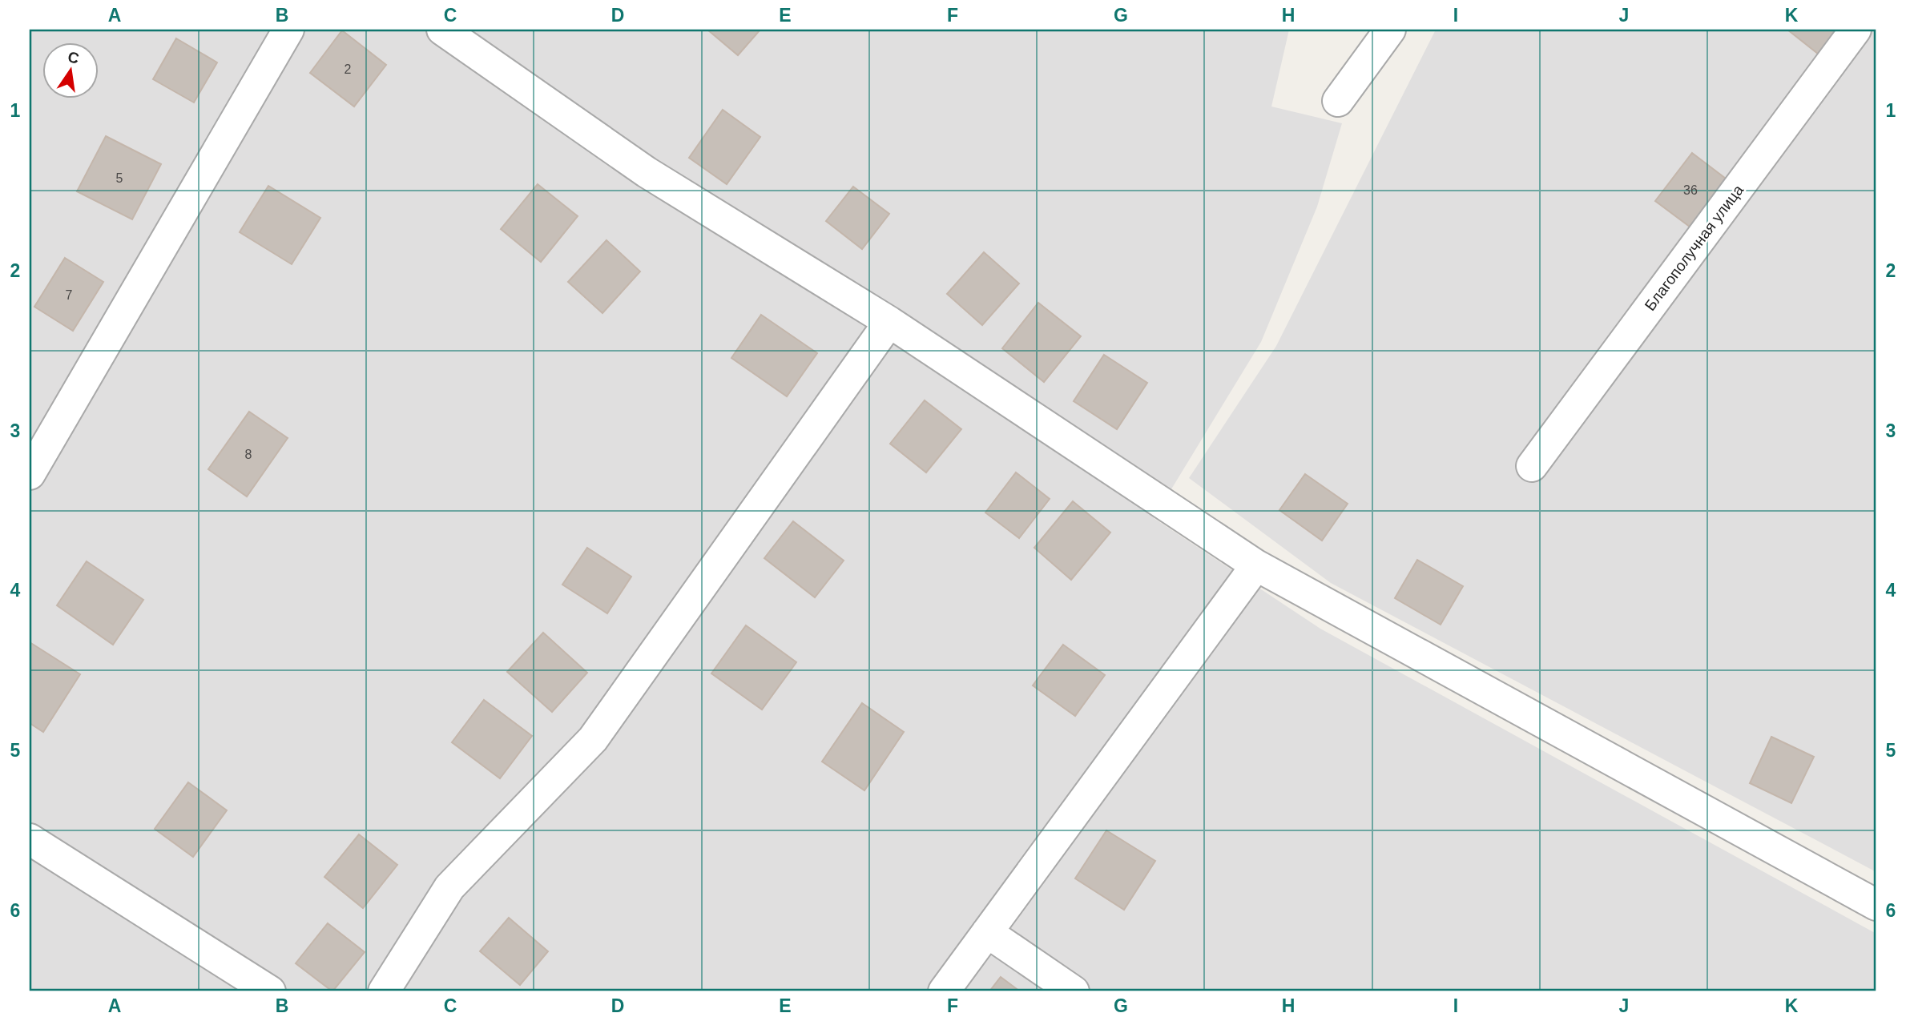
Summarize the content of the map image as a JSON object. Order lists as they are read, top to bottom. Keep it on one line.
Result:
{"streets":{"street":["Благополучная улица"]},"house_numbers":["2","5","36","7","8"],"north":"top","grid":{"columns":["A","B","C","D","E","F","G","H","I","J","K"],"rows":["1","2","3","4","5","6"]}}
